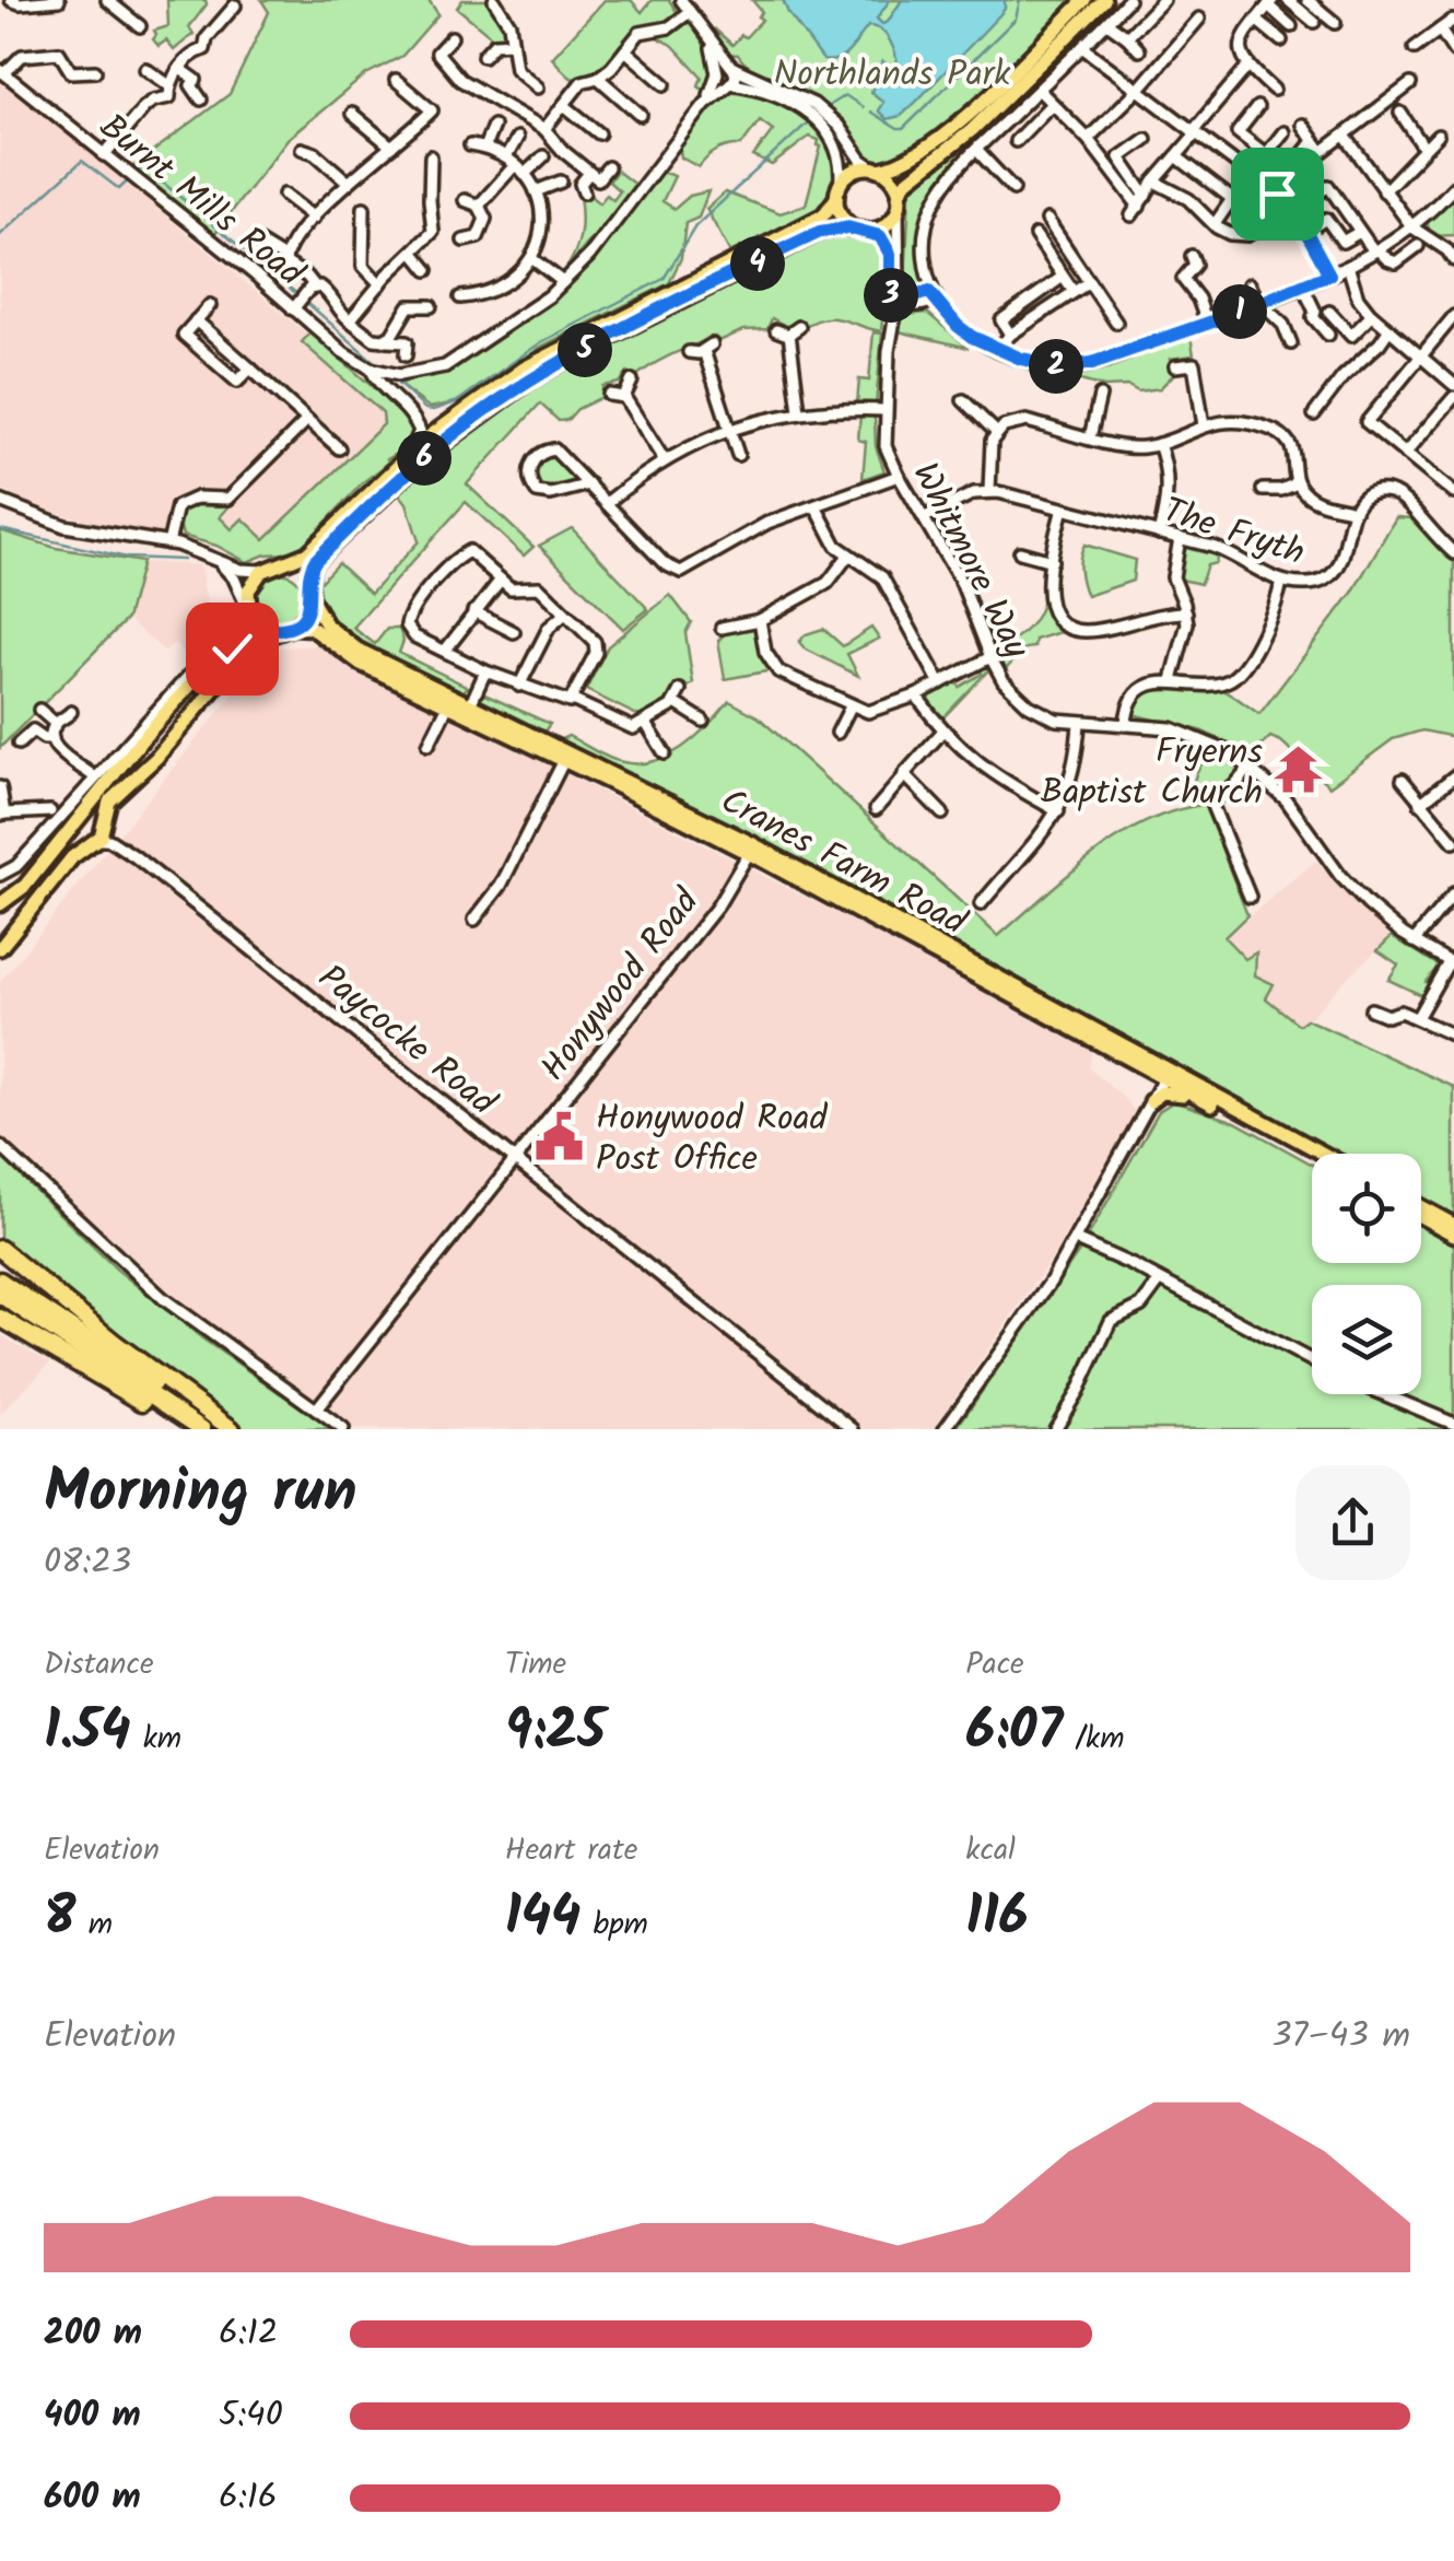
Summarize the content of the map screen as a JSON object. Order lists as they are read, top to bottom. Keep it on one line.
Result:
{"streets":{"main road":["Cranes Farm Road"],"street":["Burnt Mills Road","The Fryth","Whitmore Way","Honywood Road","Paycocke Road"]},"crossings":[["Cranes Farm Road","Honywood Road"],["Honywood Road","Paycocke Road"]],"parks":["Northlands Park"],"places":{"temple":["Fryerns Baptist Church"],"public building":["Honywood Road Post Office"]},"page":{"pins":["4","3","1","5","2","6"],"heading":["Morning run","08:23"],"stats":[["Distance","1.54 km"],["Time","9:25"],["Pace","6:07 /km"],["Elevation","8 m"],["Heart rate","144 bpm"],["kcal","116"]],"chart":["Elevation","37–43 m"],"list":[{"name":"200 m","note":"6:12"},{"name":"400 m","note":"5:40"},{"name":"600 m","note":"6:16"}]}}
